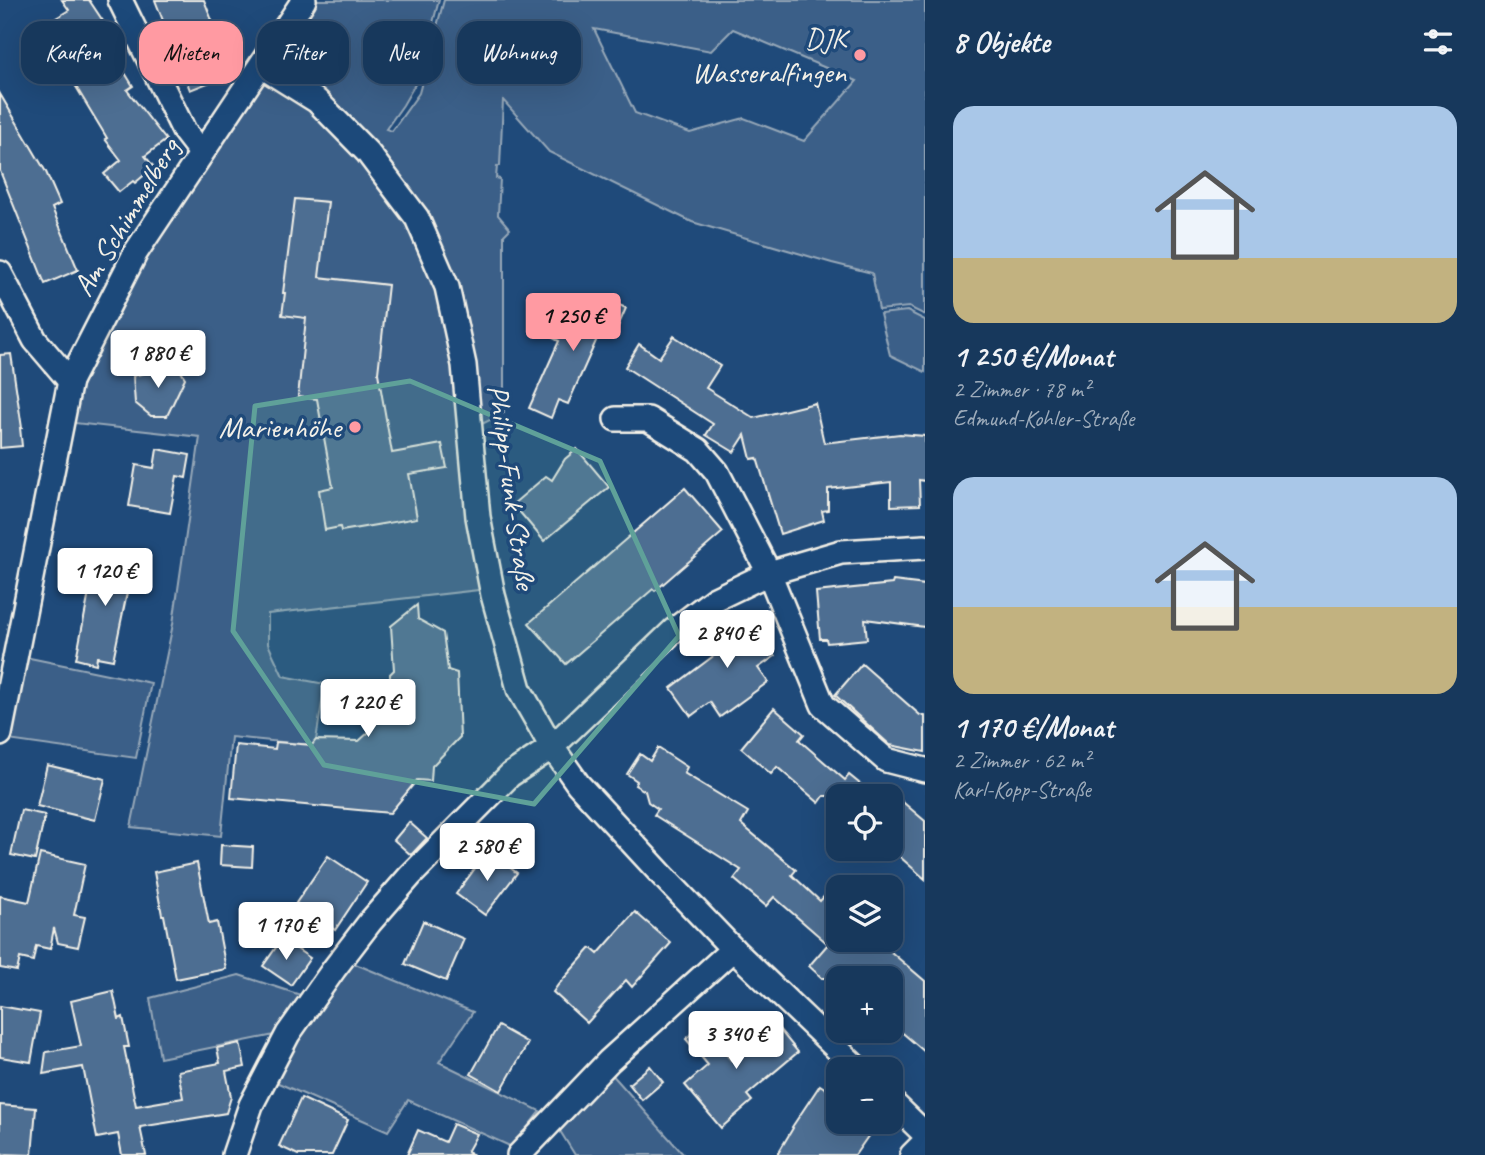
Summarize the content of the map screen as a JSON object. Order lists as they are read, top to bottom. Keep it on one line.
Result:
{"streets":{"street":["Am Schimmelberg","Philipp-Funk-Straße"]},"places":["DJK Wasseralfingen","Marienhöhe"],"page":{"heading":"8 Objekte","chip":["Kaufen","Mieten","Filter","Neu","Wohnung"],"list":[{"name":"1 250 €/Monat","note":"2 Zimmer · 78 m² · Edmund-Kohler-Straße"},{"name":"1 170 €/Monat","note":"2 Zimmer · 62 m² · Karl-Kopp-Straße"}],"price":["1 250 €","1 880 €","1 120 €","2 840 €","1 220 €","2 580 €","1 170 €","3 340 €"],"map_buttons":["+","−"]}}
